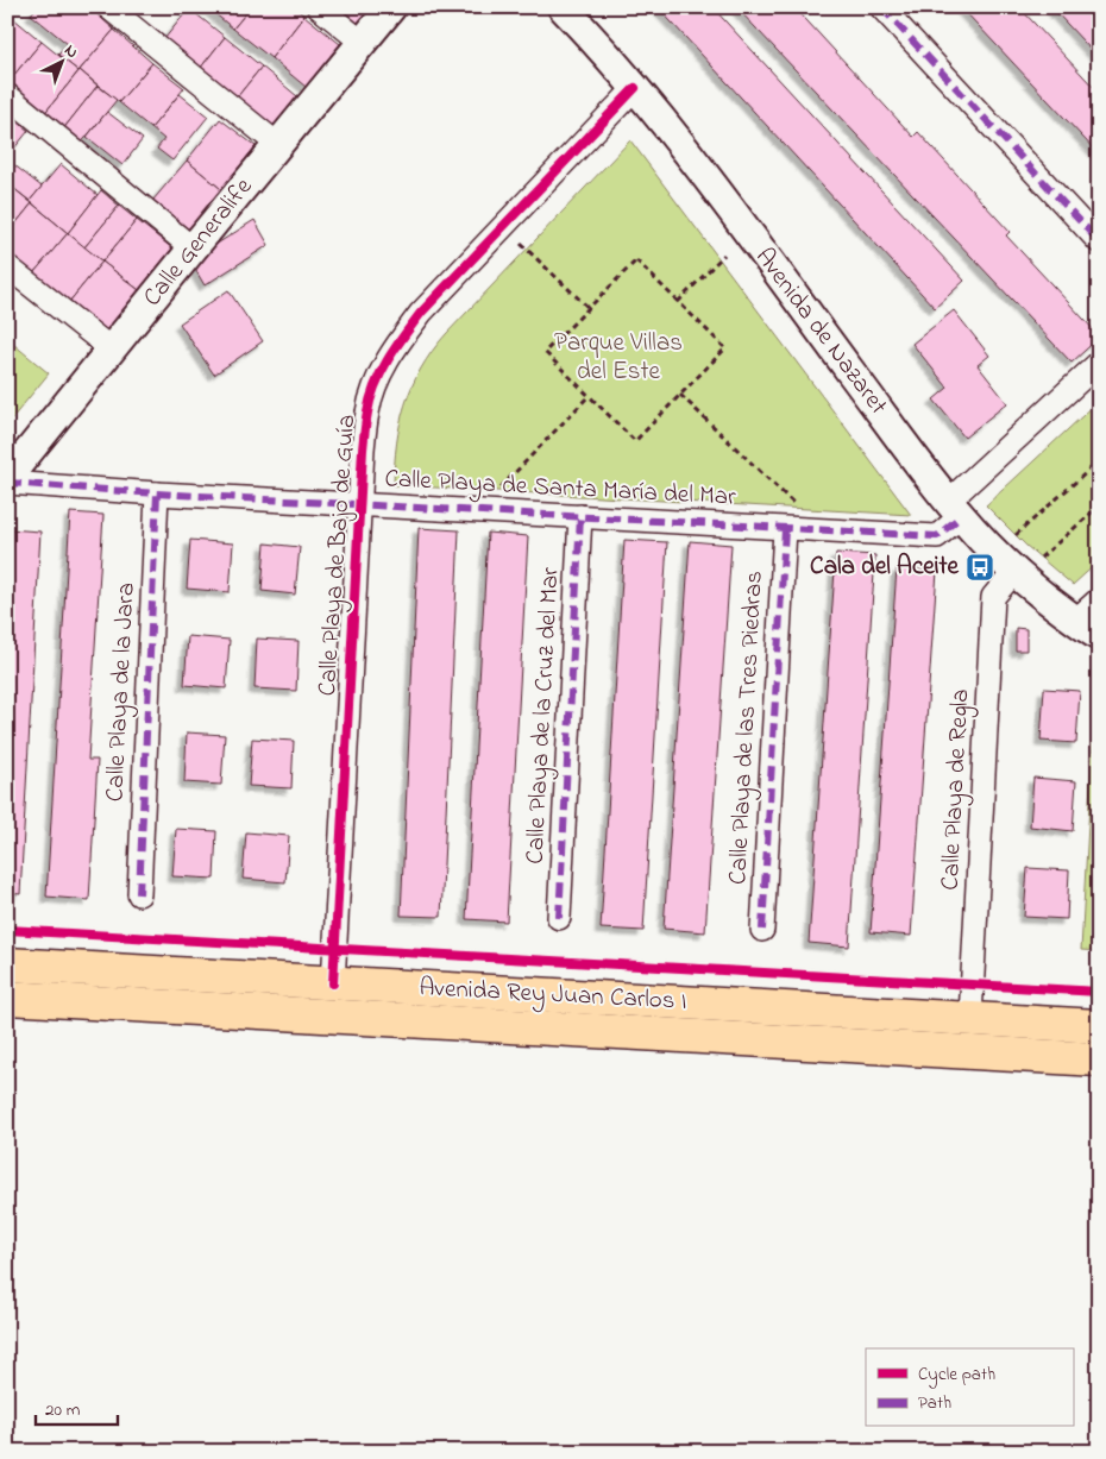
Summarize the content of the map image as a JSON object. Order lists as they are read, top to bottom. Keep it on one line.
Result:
{"streets":{"main road":["Avenida Rey Juan Carlos I"],"street":["Calle Generalife","Avenida de Nazaret","Calle Playa de Santa María del Mar","Calle Playa de Bajo de Guía","Calle Playa de la Jara","Calle Playa de la Cruz del Mar","Calle Playa de las Tres Piedras","Calle Playa de Regla"]},"crossings":[["Calle Generalife","Calle Playa de Santa María del Mar"],["Avenida de Nazaret","Calle Playa de Santa María del Mar"],["Avenida de Nazaret","Calle Playa de Bajo de Guía"],["Avenida de Nazaret","Calle Playa de Regla"],["Calle Playa de Santa María del Mar","Calle Playa de Bajo de Guía"],["Calle Playa de Santa María del Mar","Calle Playa de la Jara"],["Calle Playa de Santa María del Mar","Calle Playa de la Cruz del Mar"],["Calle Playa de Santa María del Mar","Calle Playa de las Tres Piedras"],["Calle Playa de Bajo de Guía","Avenida Rey Juan Carlos I"],["Calle Playa de Regla","Avenida Rey Juan Carlos I"]],"parks":["Parque Villas del Este"],"places":{"bus stop":["Cala del Aceite"]},"legend":["Cycle path","Path"],"scale_bar":"20 m","north":"top right"}
